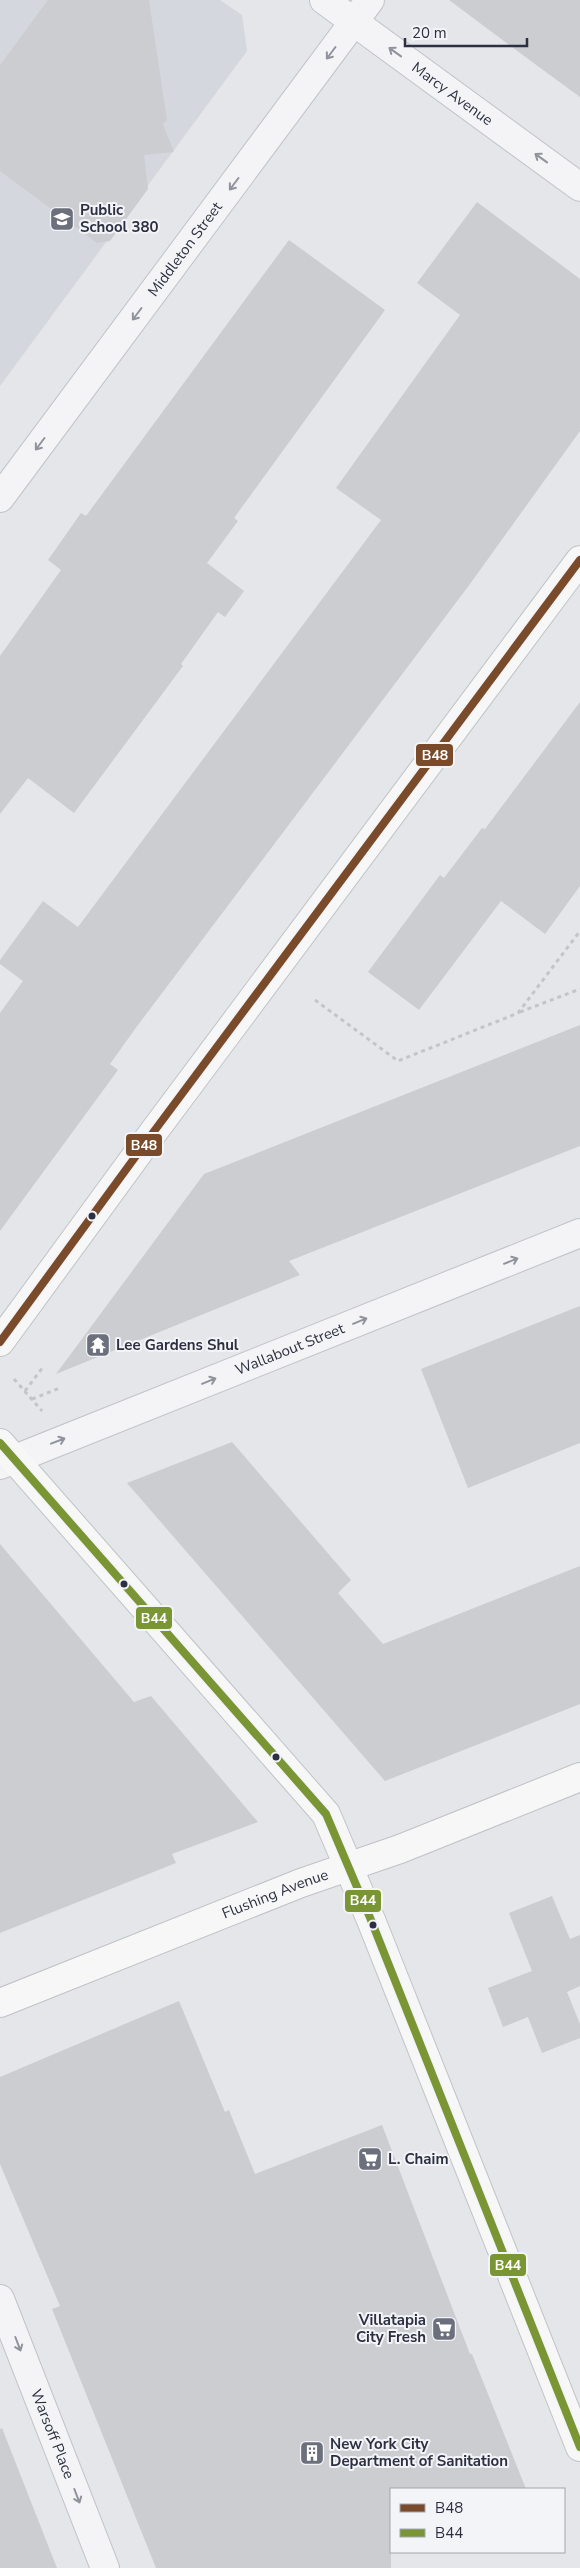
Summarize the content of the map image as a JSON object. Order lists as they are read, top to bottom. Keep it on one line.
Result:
{"streets":{"main road":["Flushing Avenue"],"street":["Marcy Avenue","Middleton Street","Wallabout Street","Warsoff Place"]},"crossings":[["Marcy Avenue","Middleton Street"]],"one_way":["Marcy Avenue","Middleton Street","Wallabout Street","Warsoff Place"],"places":{"school or university":["Public School 380"],"temple":["Lee Gardens Shul"],"supermarket":["L. Chaim","Villatapia City Fresh"],"building":["New York City Department of Sanitation"]},"lines":["transit line B48","transit line B44"],"legend":["B48","B44"],"scale_bar":"20 m"}
